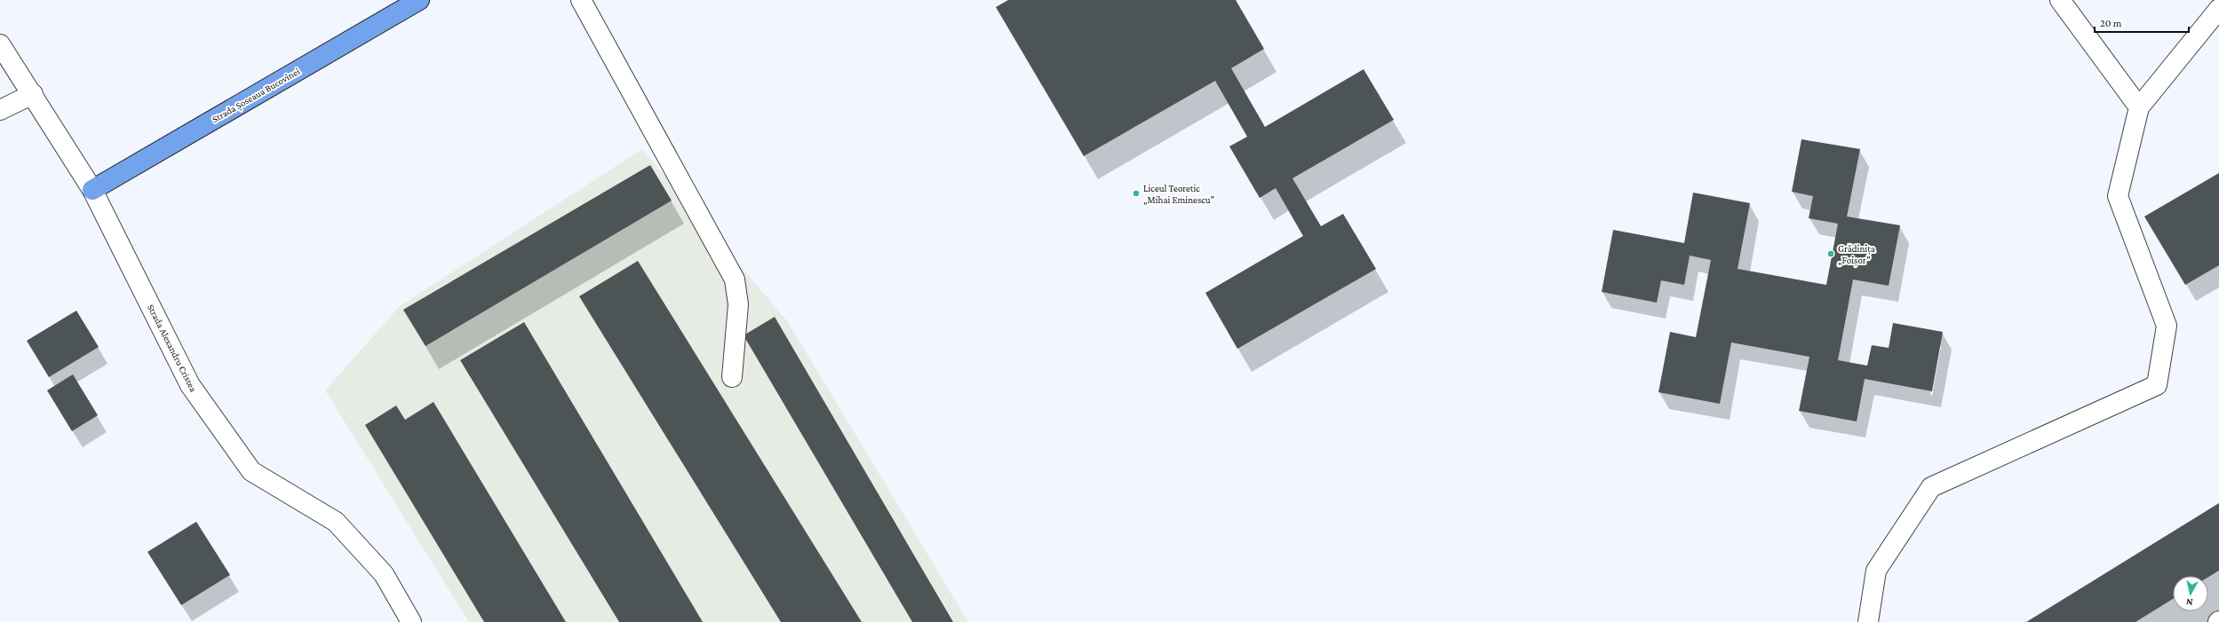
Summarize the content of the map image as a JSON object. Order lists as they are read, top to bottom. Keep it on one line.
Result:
{"streets":{"main road":["Strada Șoseaua Bucovinei"],"street":["Strada Alexandru Cristea"]},"crossings":[["Strada Șoseaua Bucovinei","Strada Alexandru Cristea"]],"places":["Liceul Teoretic „Mihai Eminescu”","Grădinița „Foișor”"],"scale_bar":"20 m","north":"bottom"}
